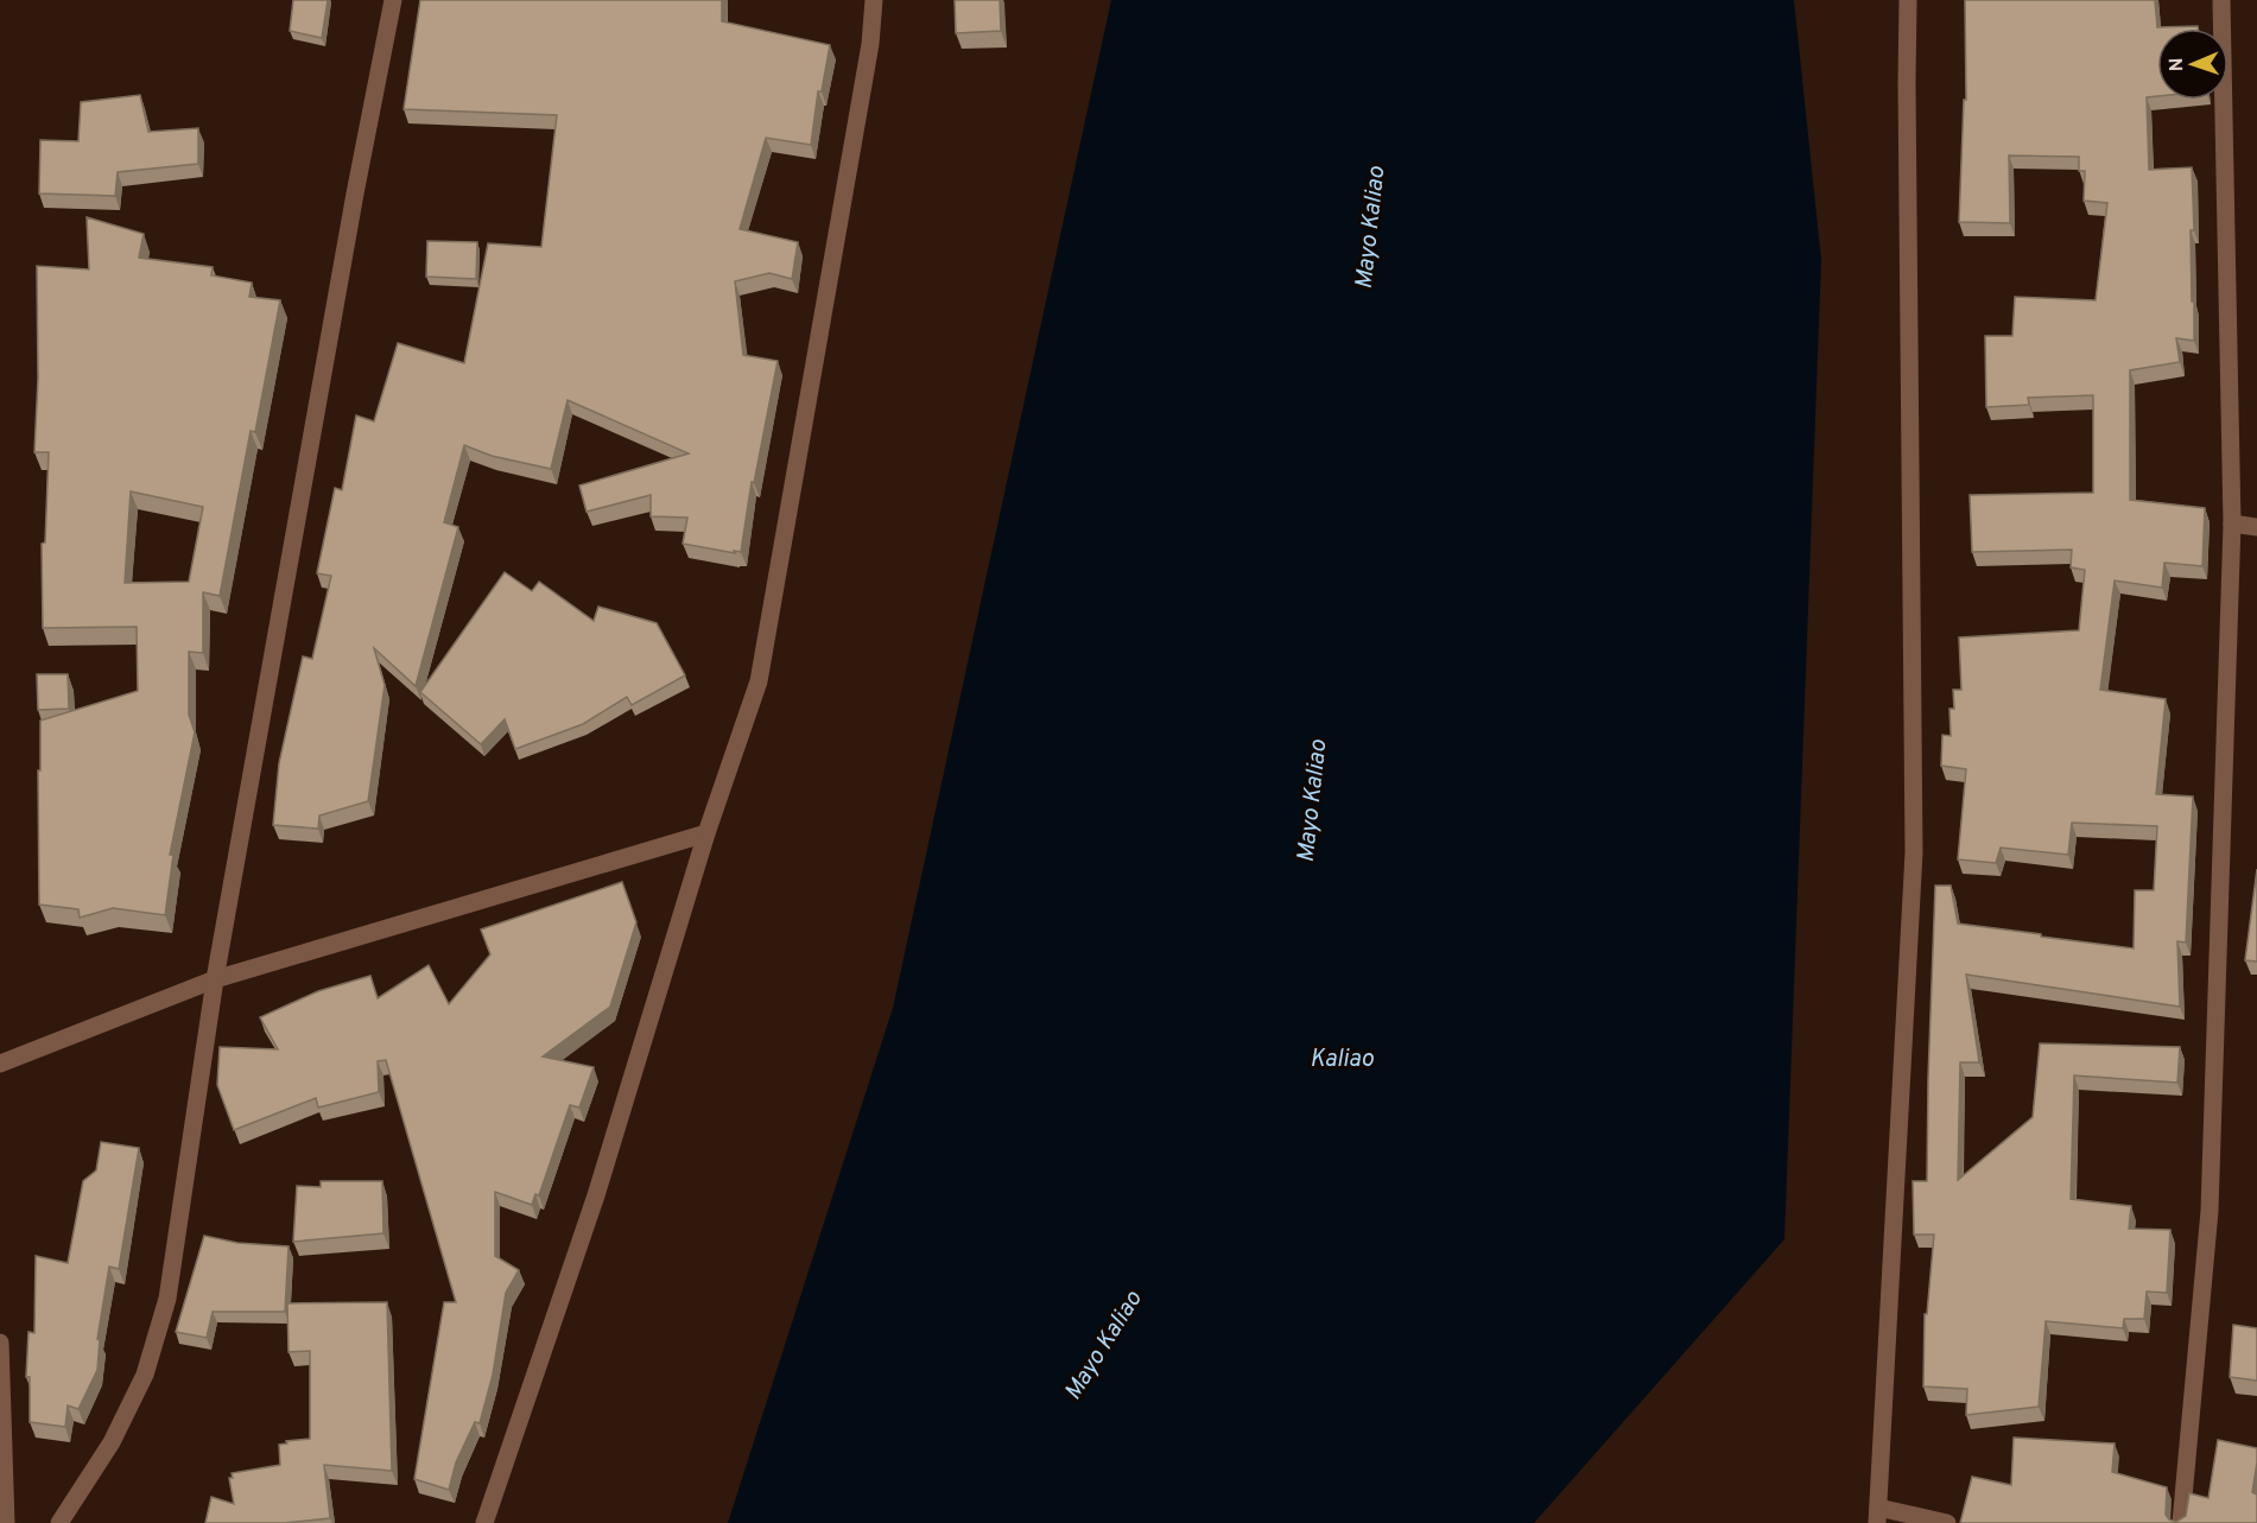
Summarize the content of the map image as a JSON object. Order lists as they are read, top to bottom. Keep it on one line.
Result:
{"water":["Mayo Kaliao","Kaliao"],"north":"left"}
